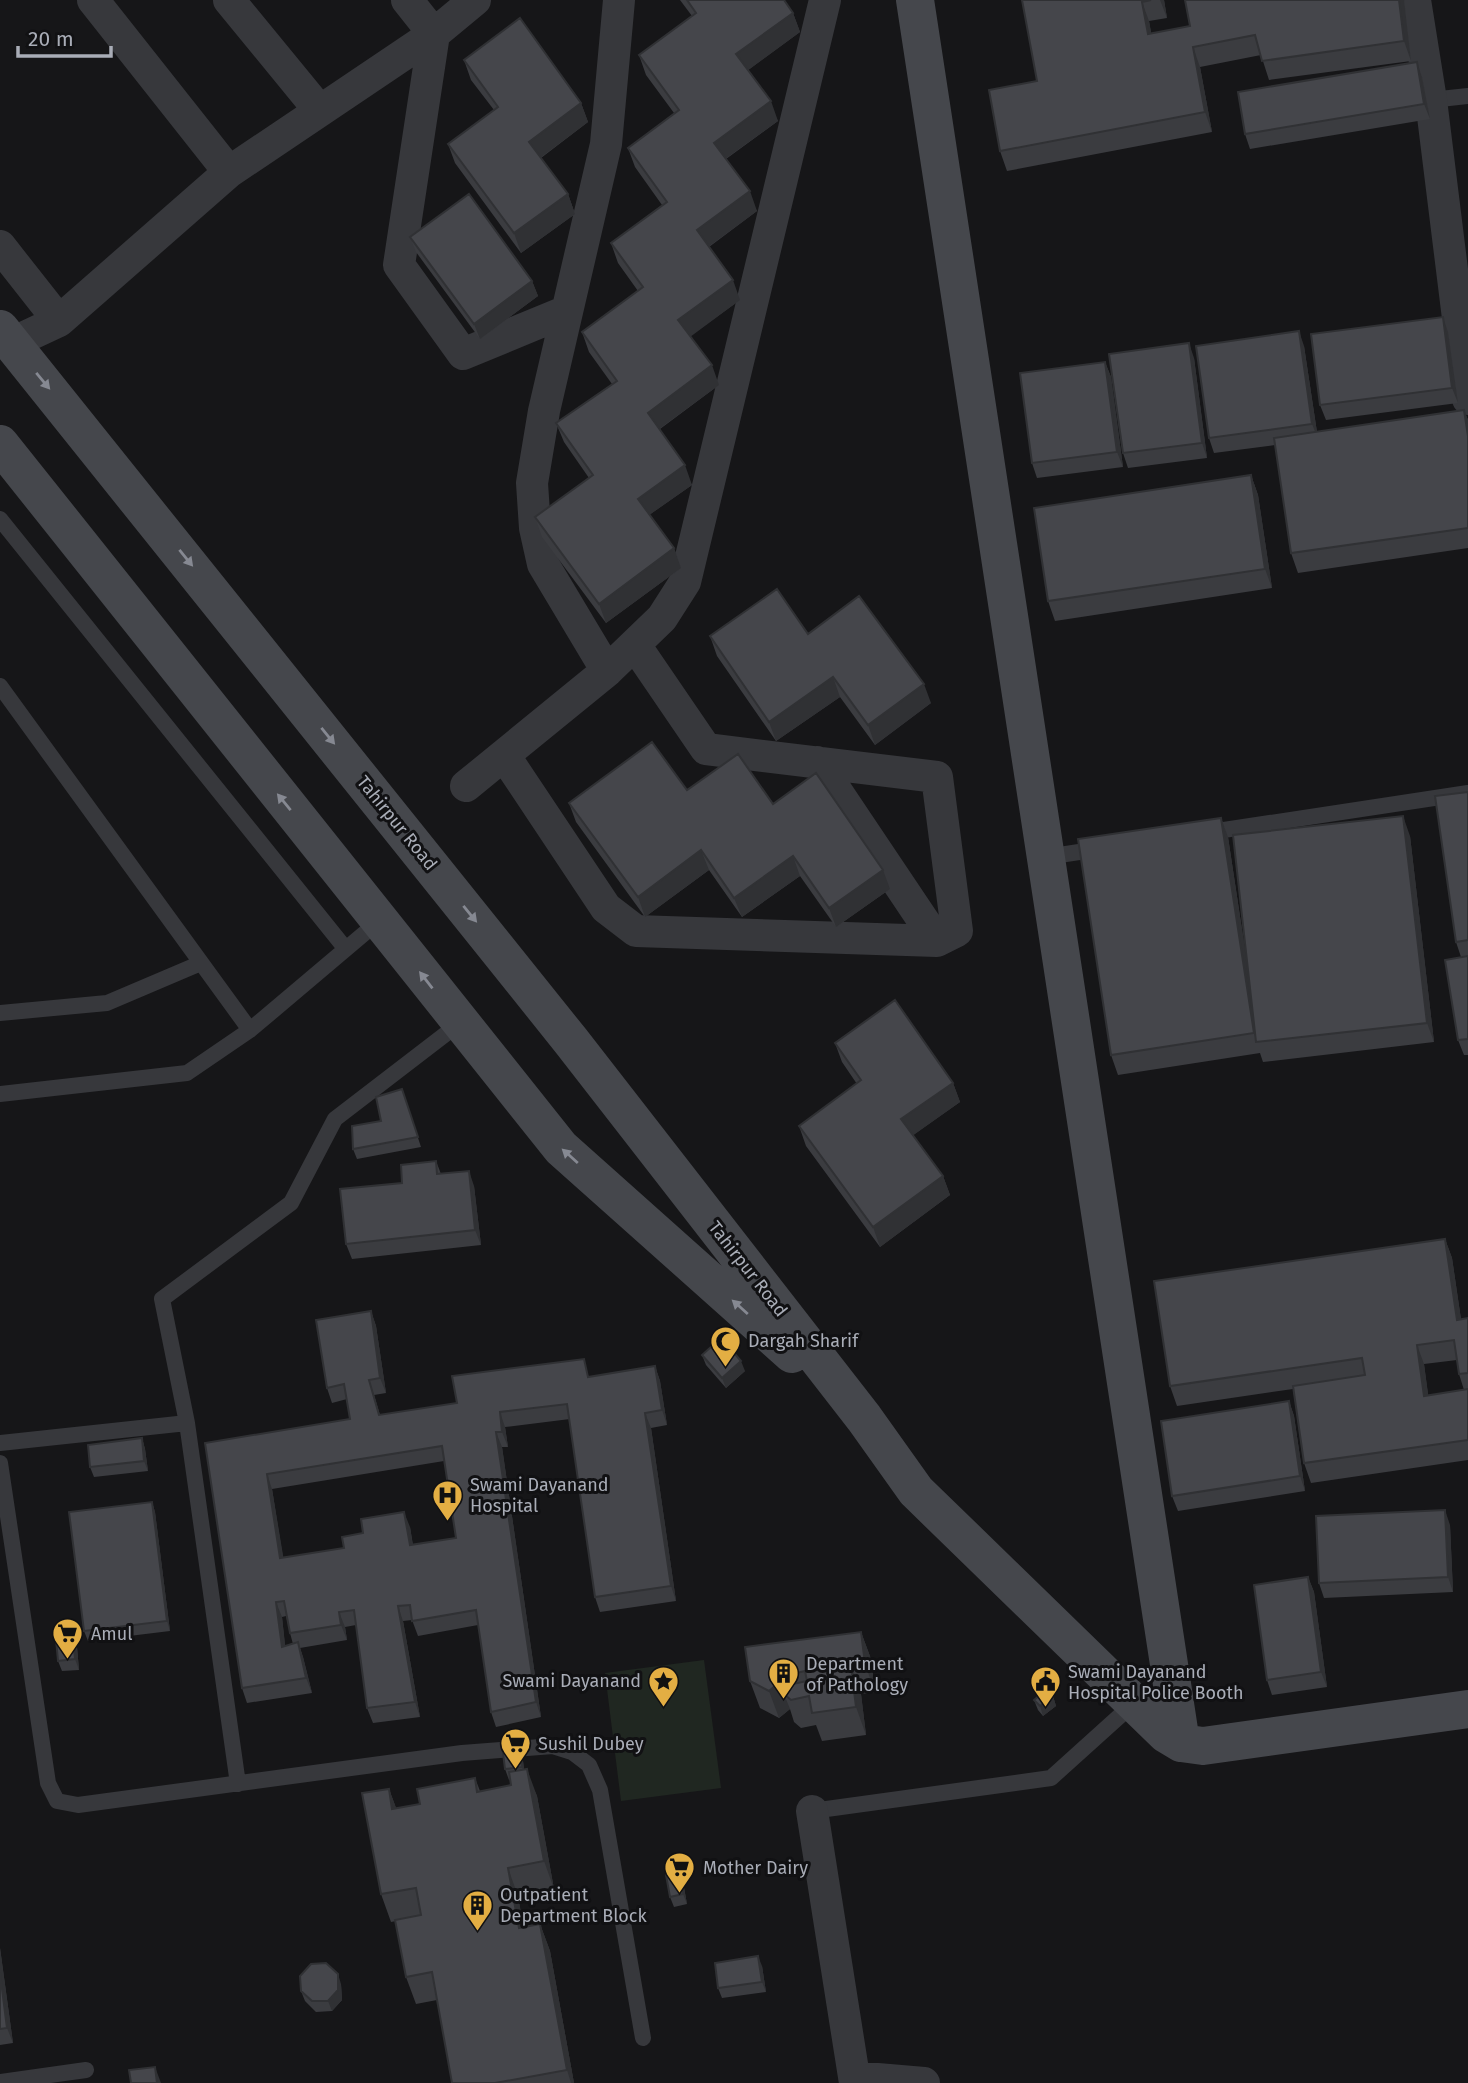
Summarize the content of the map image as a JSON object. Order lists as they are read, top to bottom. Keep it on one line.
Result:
{"streets":{"main road":["Tahirpur Road"]},"places":{"mosque":["Dargah Sharif"],"hospital":["Swami Dayanand Hospital"],"supermarket":["Amul","Sushil Dubey","Mother Dairy"],"building":["Department of Pathology","Outpatient Department Block"],"place":["Swami Dayanand"],"public building":["Swami Dayanand Hospital Police Booth"]},"scale_bar":"20 m"}
